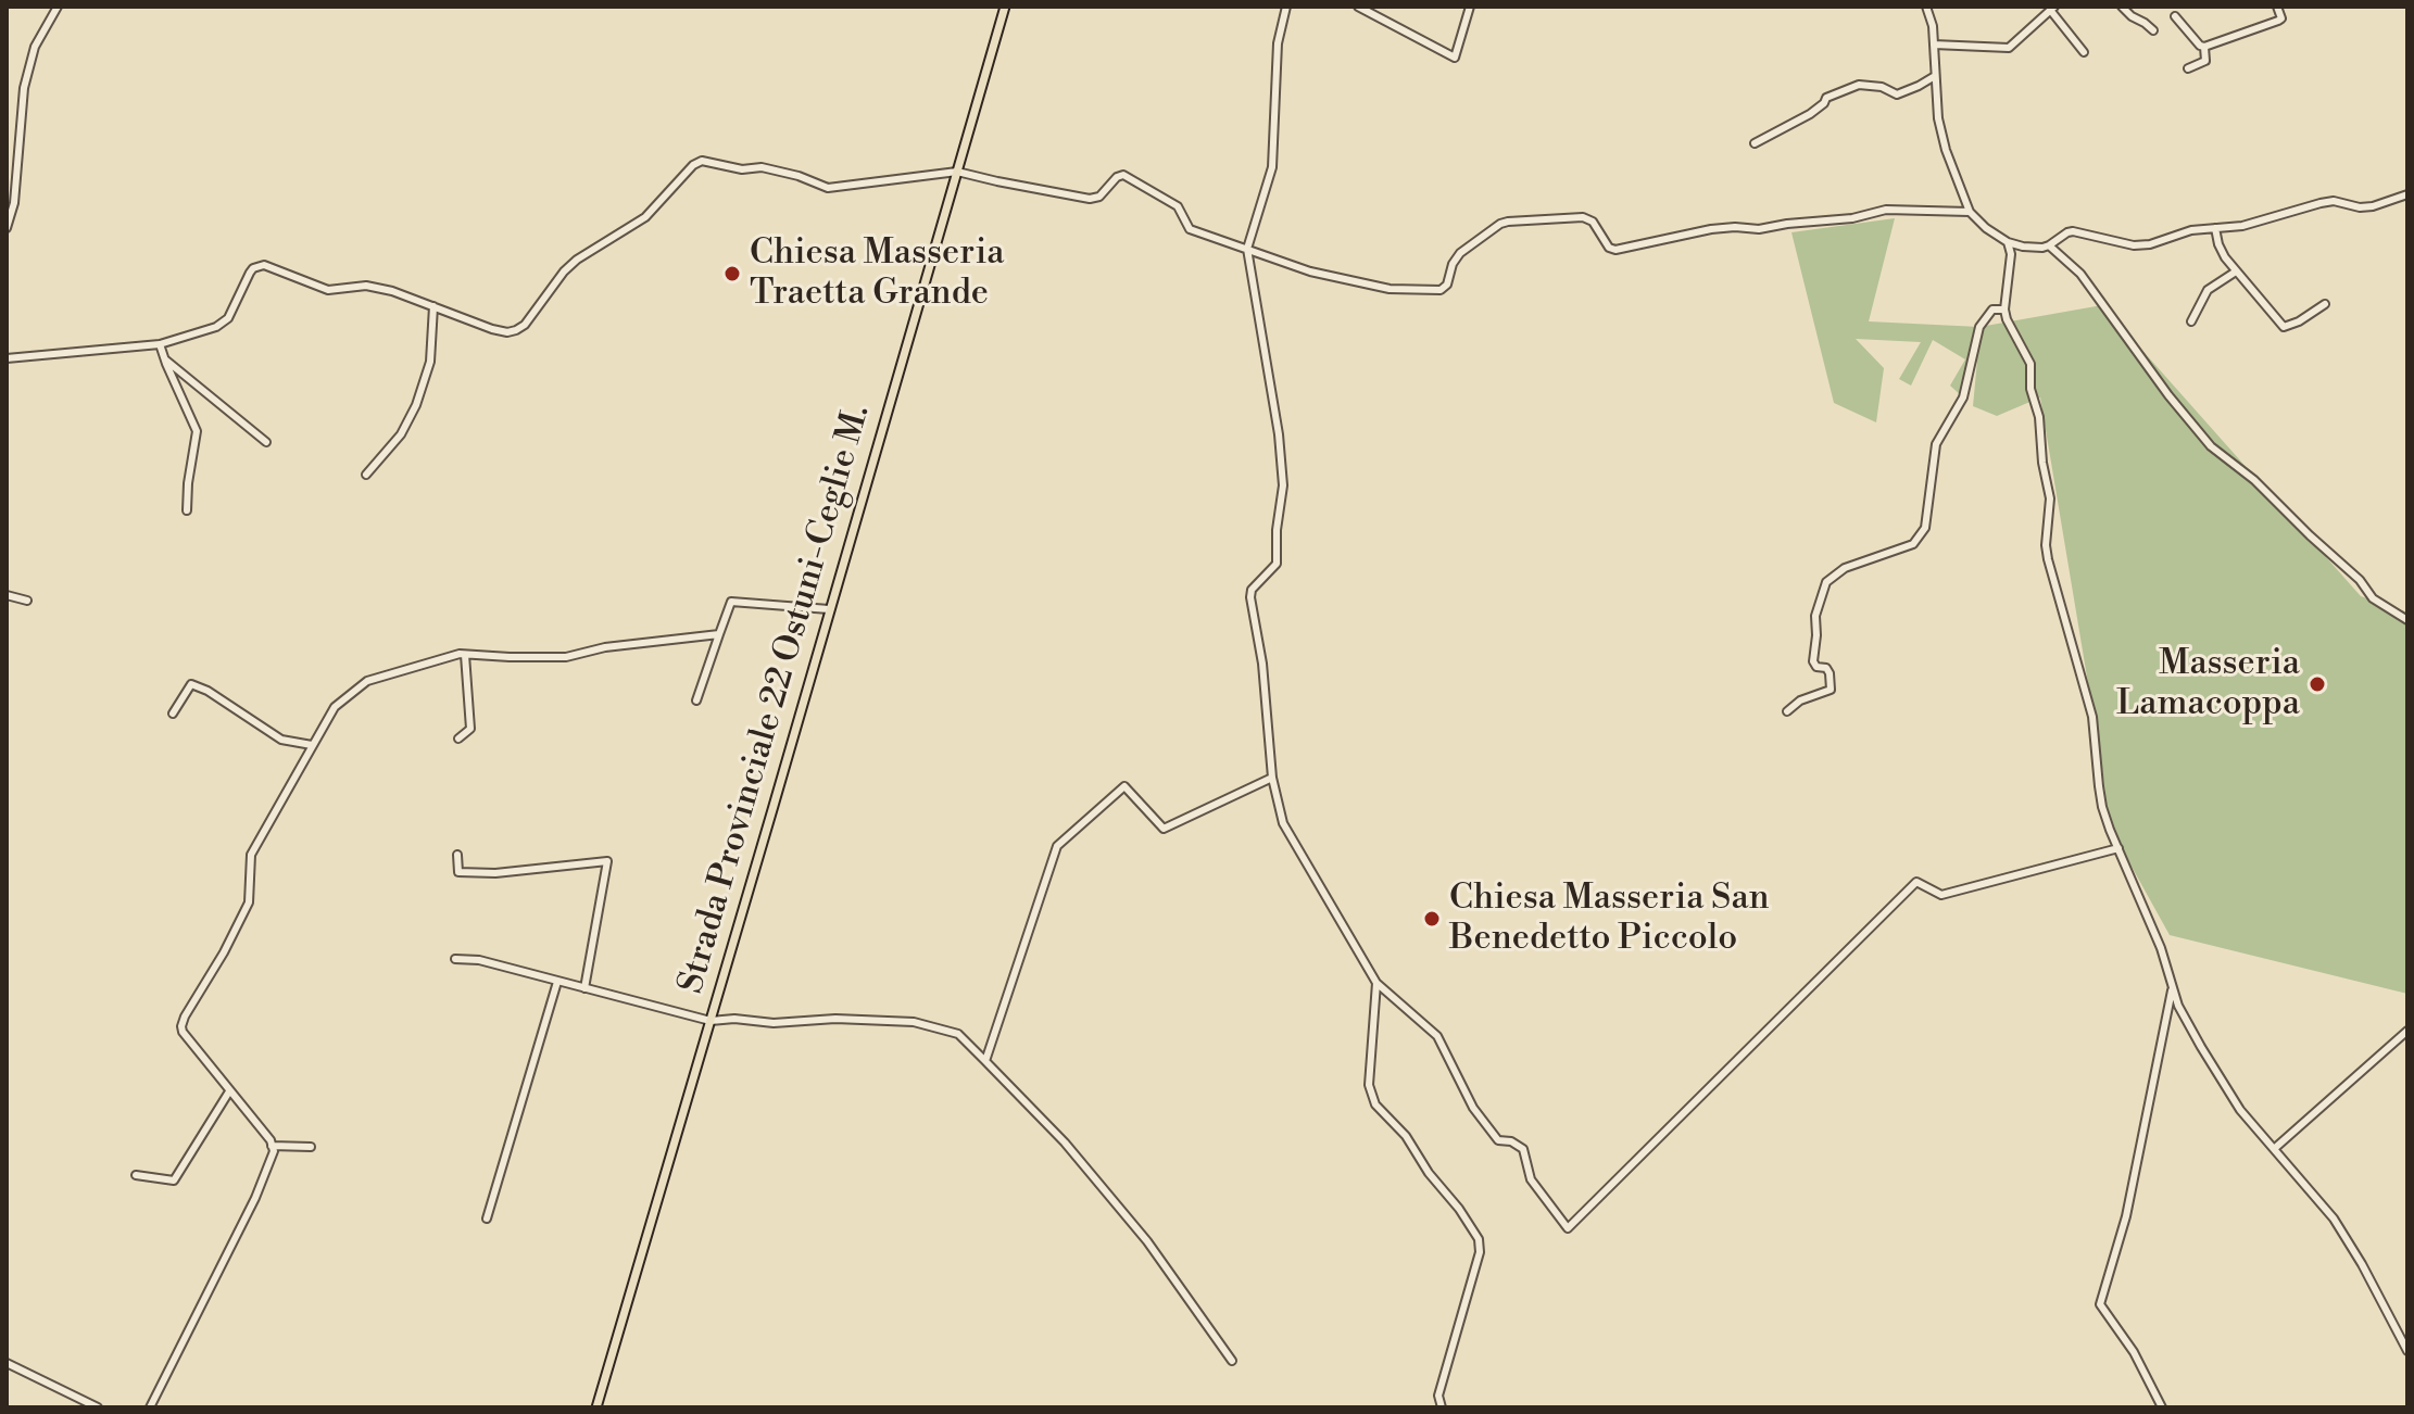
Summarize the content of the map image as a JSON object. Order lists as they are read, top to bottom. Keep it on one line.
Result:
{"streets":{"main road":["Strada Provinciale 22 Ostuni-Ceglie M."]},"places":["Chiesa Masseria Traetta Grande","Masseria Lamacoppa","Chiesa Masseria San Benedetto Piccolo"]}
